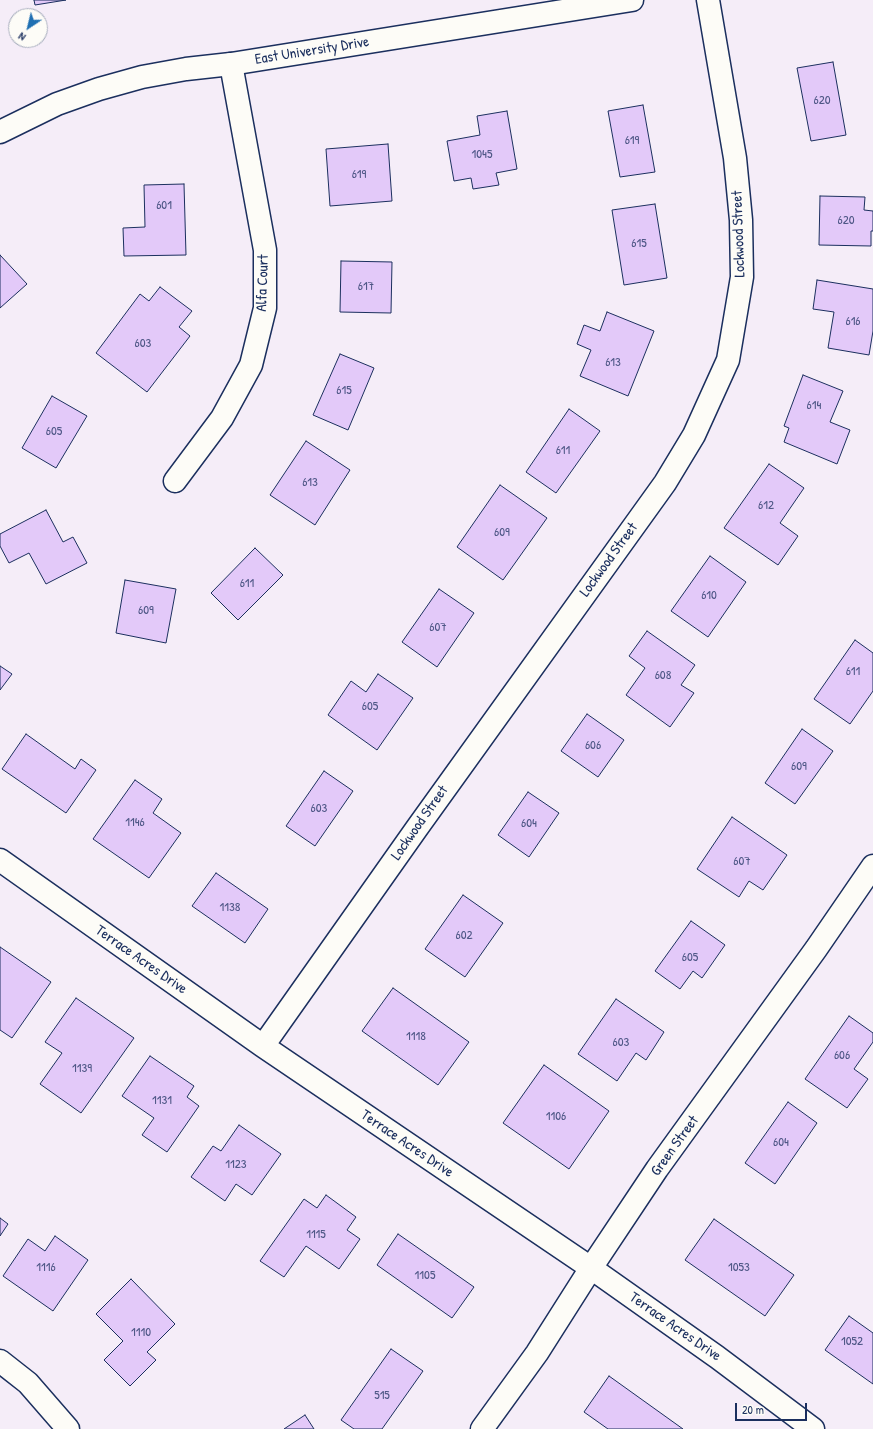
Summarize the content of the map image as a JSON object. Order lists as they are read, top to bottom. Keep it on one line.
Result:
{"streets":{"street":["East University Drive","Lockwood Street","Alfa Court","Terrace Acres Drive","Green Street"]},"crossings":[["East University Drive","Alfa Court"],["Lockwood Street","Terrace Acres Drive"],["Terrace Acres Drive","Green Street"]],"house_numbers":["620","619","1045","619","601","620","615","617","616","603","613","615","614","605","611","613","612","609","611","610","609","607","611","608","605","606","609","603","1146","604","607","1138","602","605","1118","603","606","1139","1131","1106","604","1123","1115","1116","1053","1105","1110","1052","515"],"scale_bar":"20 m","north":"bottom left"}
